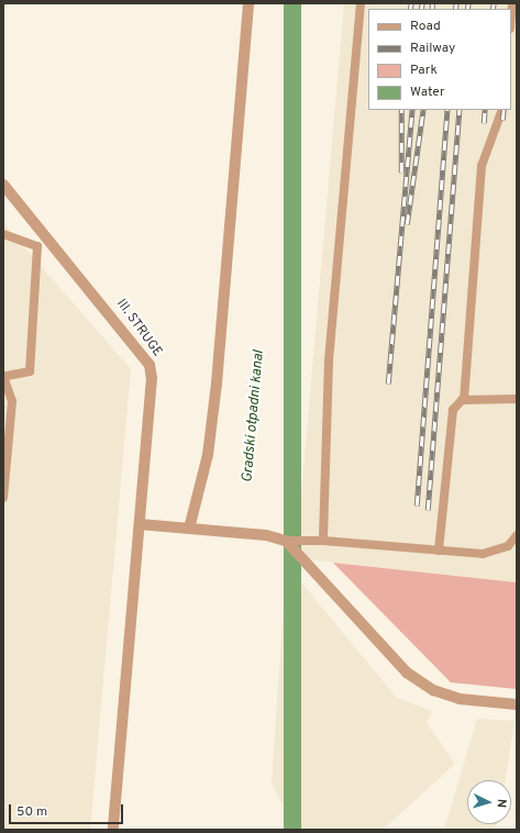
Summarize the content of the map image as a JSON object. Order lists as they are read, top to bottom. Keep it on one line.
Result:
{"streets":{"street":["III. STRUGE"]},"water":["Gradski otpadni kanal"],"legend":["Road","Railway","Park","Water"],"scale_bar":"50 m","north":"right"}
